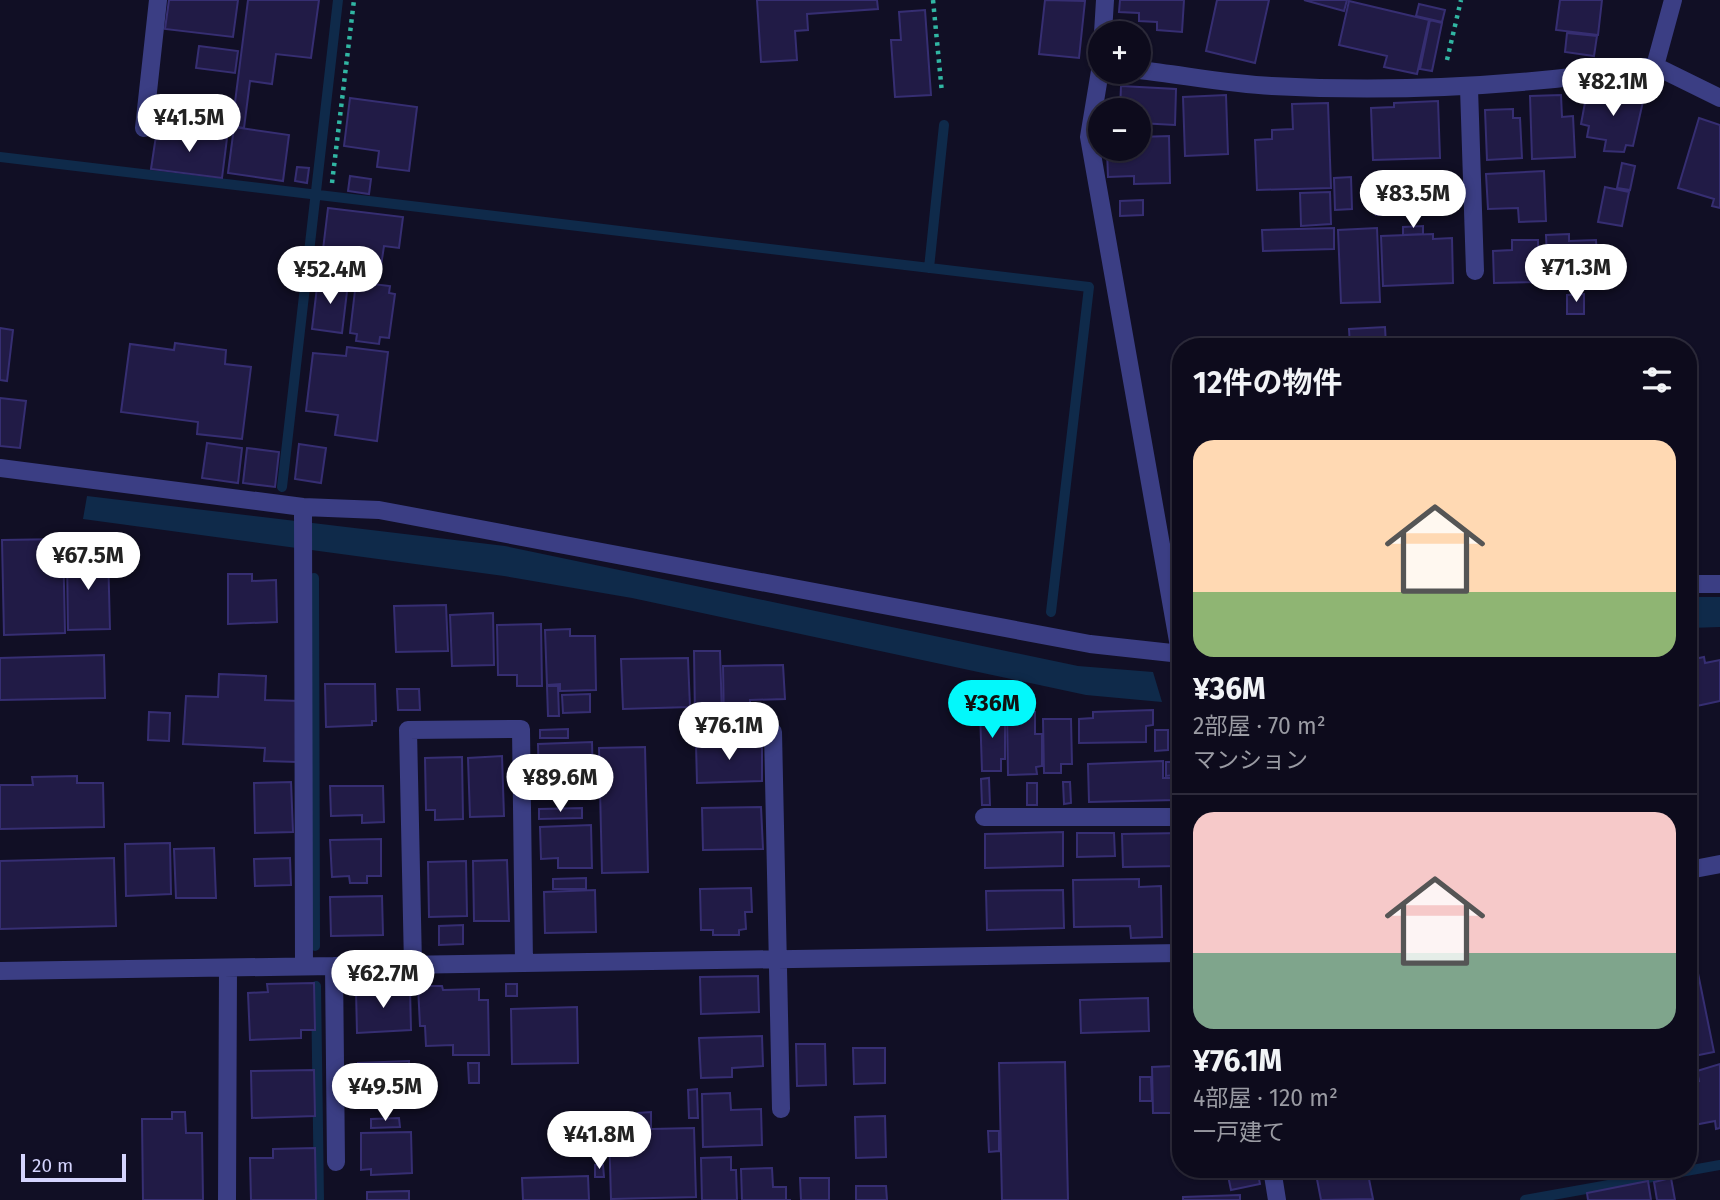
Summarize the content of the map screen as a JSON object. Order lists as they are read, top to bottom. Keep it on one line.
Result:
{"scale_bar":"20 m","page":{"map_buttons":["+","−"],"price":["¥82.1M","¥41.5M","¥83.5M","¥71.3M","¥52.4M","¥67.5M","¥36M","¥76.1M","¥89.6M","¥62.7M","¥49.5M","¥41.8M"],"heading":"12件の物件","list":[{"name":"¥36M","note":"2部屋 · 70 m² · マンション"},{"name":"¥76.1M","note":"4部屋 · 120 m² · 一戸建て"}],"scale":"20 m"}}
